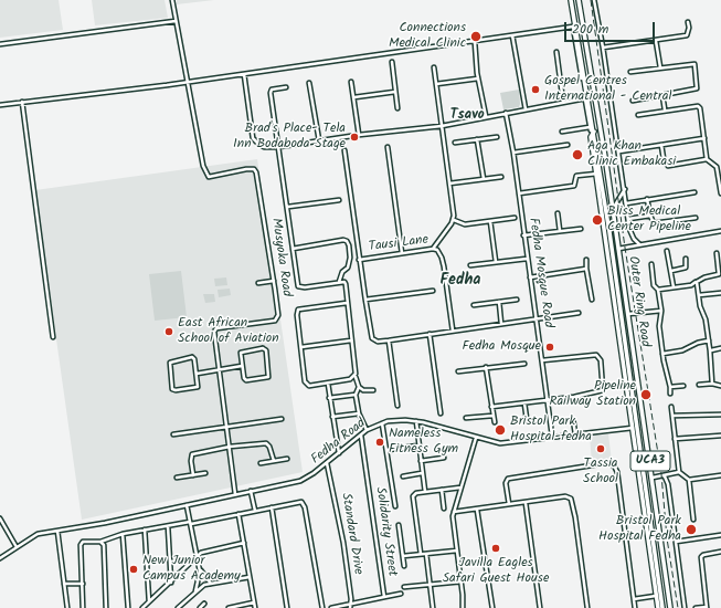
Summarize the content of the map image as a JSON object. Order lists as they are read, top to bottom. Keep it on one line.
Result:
{"streets":{"main road":["Outer Ring Road","UCA3"],"street":["Tausi Lane","Musyoka Road","Fedha Mosque Road","Fedha Road","Solidarity Street","Standard Drive"]},"crossings":[["Musyoka Road","Fedha Road"],["Fedha Mosque Road","Fedha Road"],["Outer Ring Road","UCA3"],["Fedha Road","UCA3"],["Fedha Road","Solidarity Street"],["Fedha Road","Standard Drive"],["Solidarity Street","Standard Drive"]],"districts":["Tsavo","Fedha"],"places":["Connections Medical Clinic","Gospel Centres International - Central","Brad's Place- Tela Inn Bodaboda Stage","Aga Khan Clinic Embakasi","Bliss Medical Center Pipeline","East African School of Aviation","Fedha Mosque","Pipeline Railway Station","Bristol Park Hospital-fedha","Nameless Fitness Gym","Tassia School","Bristol Park Hospital Fedha","Javilla Eagles Safari Guest House","New Junior Campus Academy"],"scale_bar":"200 m"}
